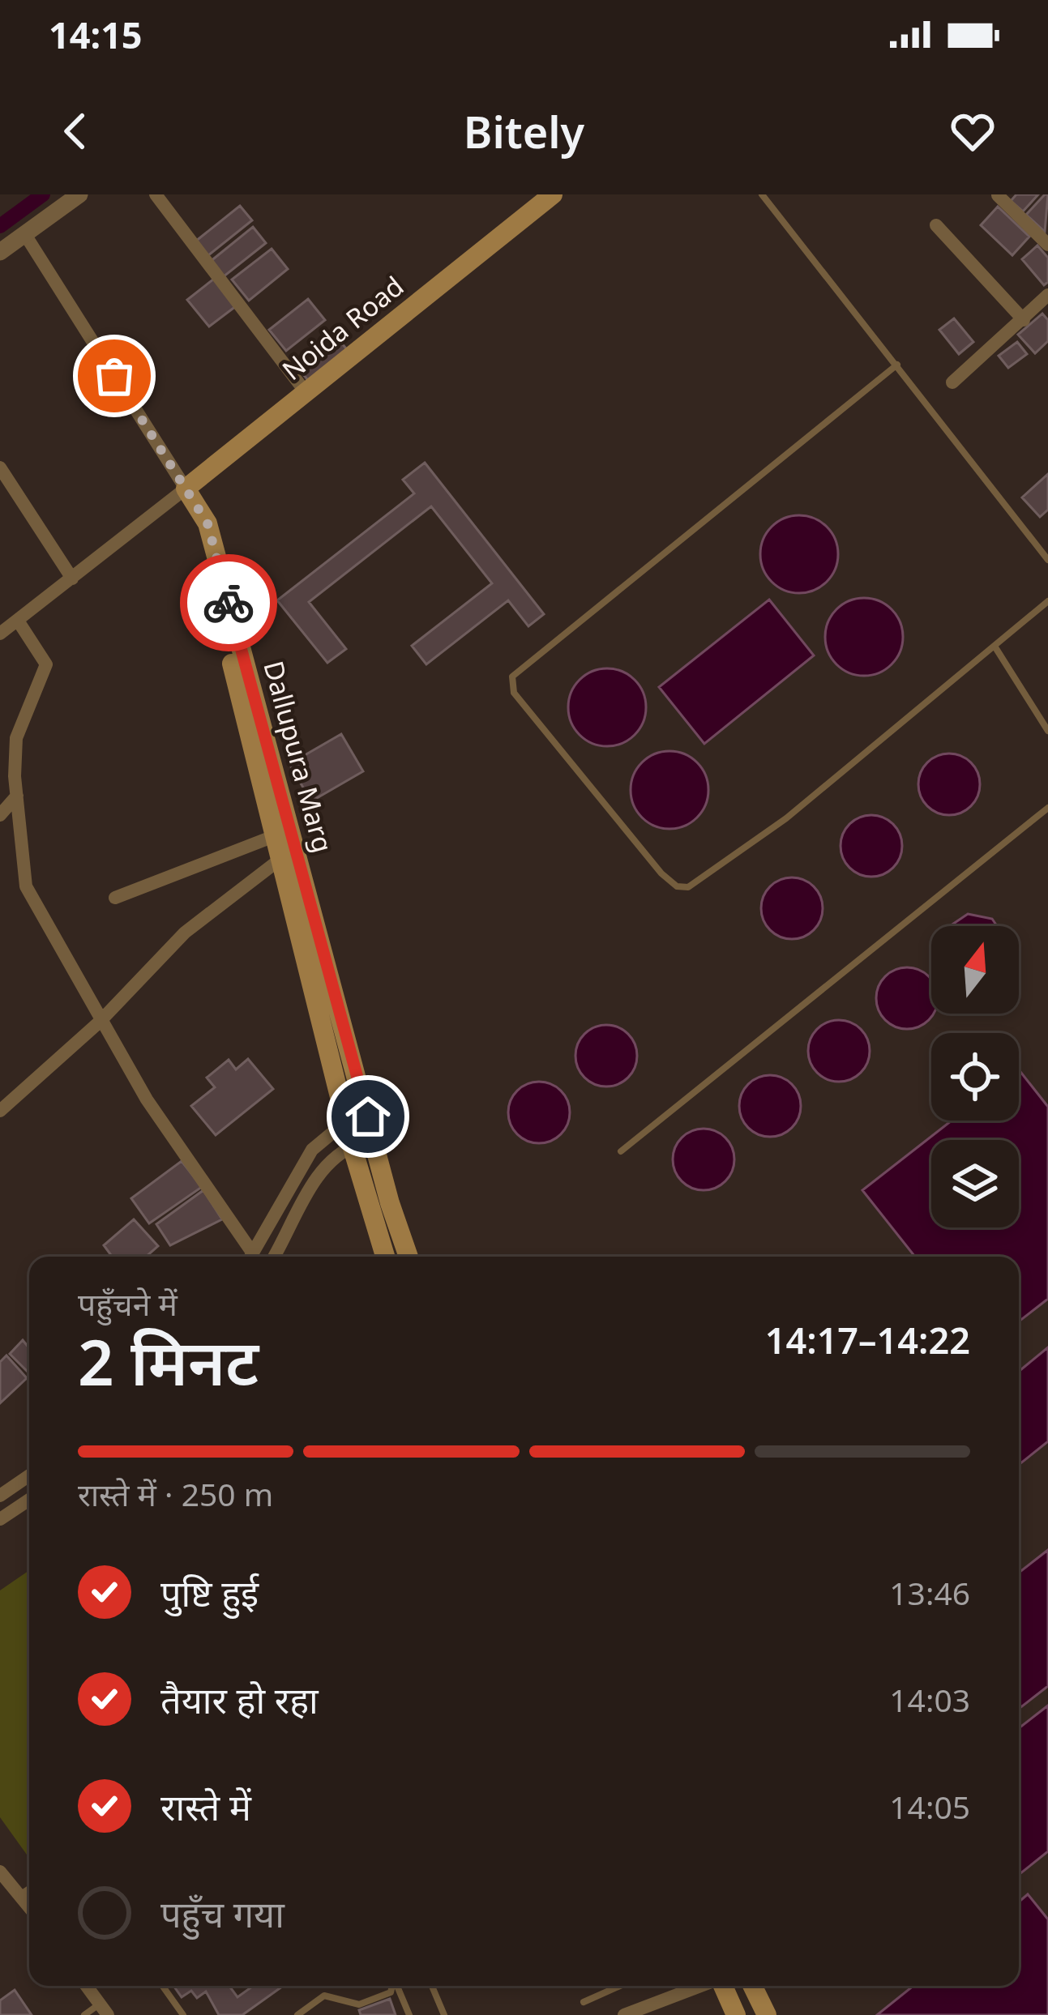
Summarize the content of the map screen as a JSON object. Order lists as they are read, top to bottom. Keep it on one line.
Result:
{"streets":{"main road":["Noida Road","Dallupura Marg"]},"north":"top","page":{"status":"14:15","header":"Bitely","heading":["2 मिनट","पहुँचने में","14:17–14:22"],"bar":"रास्ते में · 250 m","list":[["पुष्टि हुई","13:46"],["तैयार हो रहा","14:03"],["रास्ते में","14:05"],"पहुँच गया"]}}
